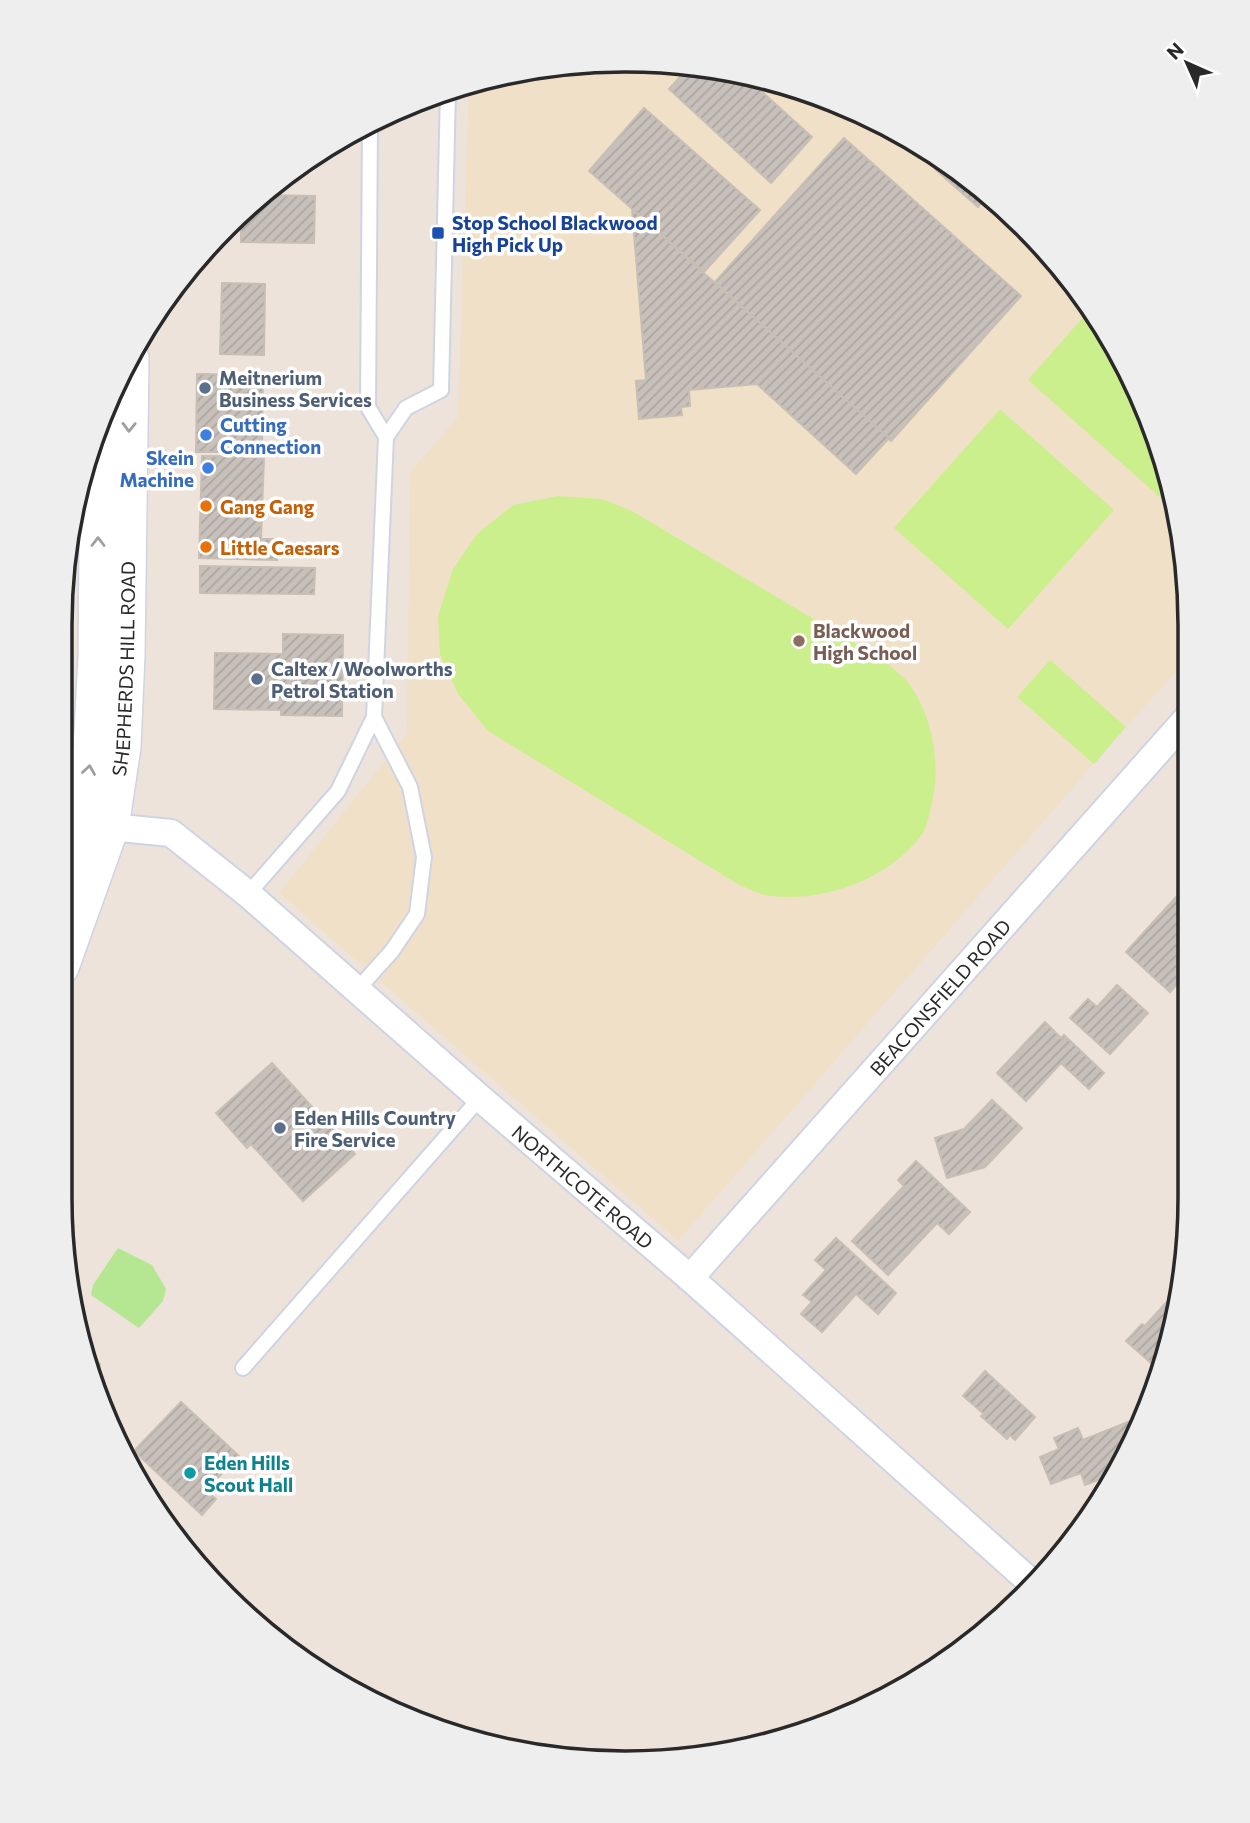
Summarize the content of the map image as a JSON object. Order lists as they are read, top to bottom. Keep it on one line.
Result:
{"streets":{"main road":["SHEPHERDS HILL ROAD"],"street":["BEACONSFIELD ROAD","NORTHCOTE ROAD"]},"crossings":[["SHEPHERDS HILL ROAD","NORTHCOTE ROAD"],["BEACONSFIELD ROAD","NORTHCOTE ROAD"]],"places":{"transit":["Stop School Blackwood High Pick Up"],"other":["Meitnerium Business Services","Cutting Connection","Skein Machine","Gang Gang","Little Caesars","Blackwood High School","Caltex / Woolworths Petrol Station","Eden Hills Country Fire Service","Eden Hills Scout Hall"]},"north":"top left"}
